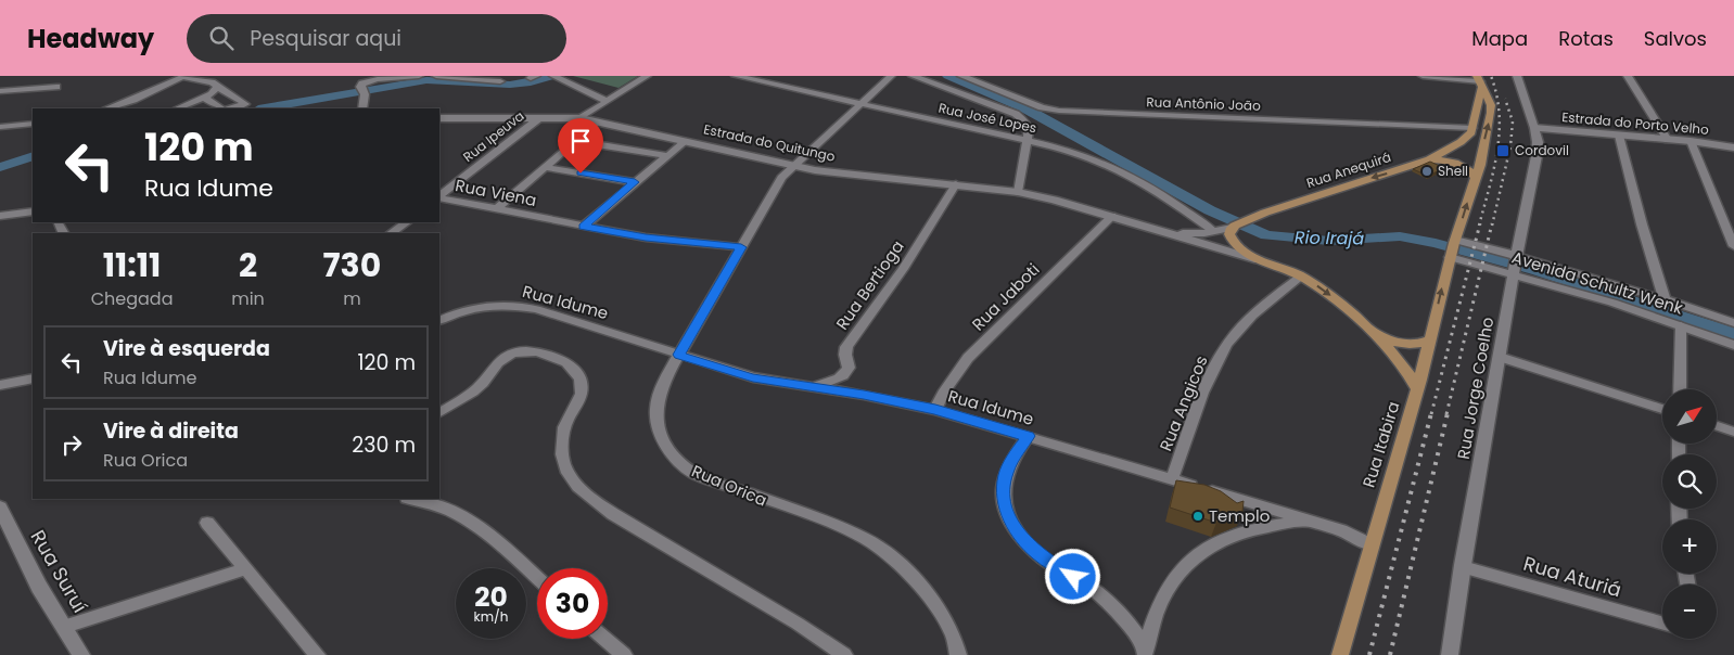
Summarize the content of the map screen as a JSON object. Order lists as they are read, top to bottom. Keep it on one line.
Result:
{"streets":{"main road":["Estrada do Quitungo","Rua Anequirá","Rua Itabira"],"street":["Rua Antônio João","Rua José Lopes","Estrada do Porto Velho","Rua Ipeuva","Rua Viena","Avenida Schultz Wenk","Rua Bertioga","Rua Jaboti","Rua Idume","Rua Jorge Coelho","Rua Angicos","Rua Orica","Rua Suruí","Rua Aturiá"]},"crossings":[["Rua Antônio João","Rua Anequirá"],["Rua José Lopes","Estrada do Quitungo"],["Rua José Lopes","Rua Orica"],["Estrada do Porto Velho","Rua Jorge Coelho"],["Rua Ipeuva","Estrada do Quitungo"],["Estrada do Quitungo","Rua Anequirá"],["Estrada do Quitungo","Rua Bertioga"],["Estrada do Quitungo","Rua Jaboti"],["Estrada do Quitungo","Rua Angicos"],["Estrada do Quitungo","Rua Itabira"],["Estrada do Quitungo","Rua Orica"],["Rua Anequirá","Rua Itabira"],["Rua Viena","Rua Orica"],["Avenida Schultz Wenk","Rua Jorge Coelho"],["Avenida Schultz Wenk","Rua Itabira"],["Rua Bertioga","Rua Idume"],["Rua Jaboti","Rua Idume"],["Rua Idume","Rua Angicos"],["Rua Idume","Rua Itabira"],["Rua Idume","Rua Orica"],["Rua Jorge Coelho","Rua Aturiá"]],"one_way":["Rua Anequirá","Rua Itabira"],"water":["Rio Irajá"],"places":{"transit":["Cordovil"],"other":["Shell","Templo"]},"north":"top right","page":{"header":"Headway","search":"Pesquisar aqui","nav":["Mapa","Rotas","Salvos"],"turn":["120 m","Rua Idume"],"eta":["11:11","Chegada","2","min","730","m"],"list":[{"name":"Vire à esquerda","note":"Rua Idume","value":"120 m"},{"name":"Vire à direita","note":"Rua Orica","value":"230 m"}],"map_buttons":["+","−"],"speed":"20 km/h","limit":"30"}}
